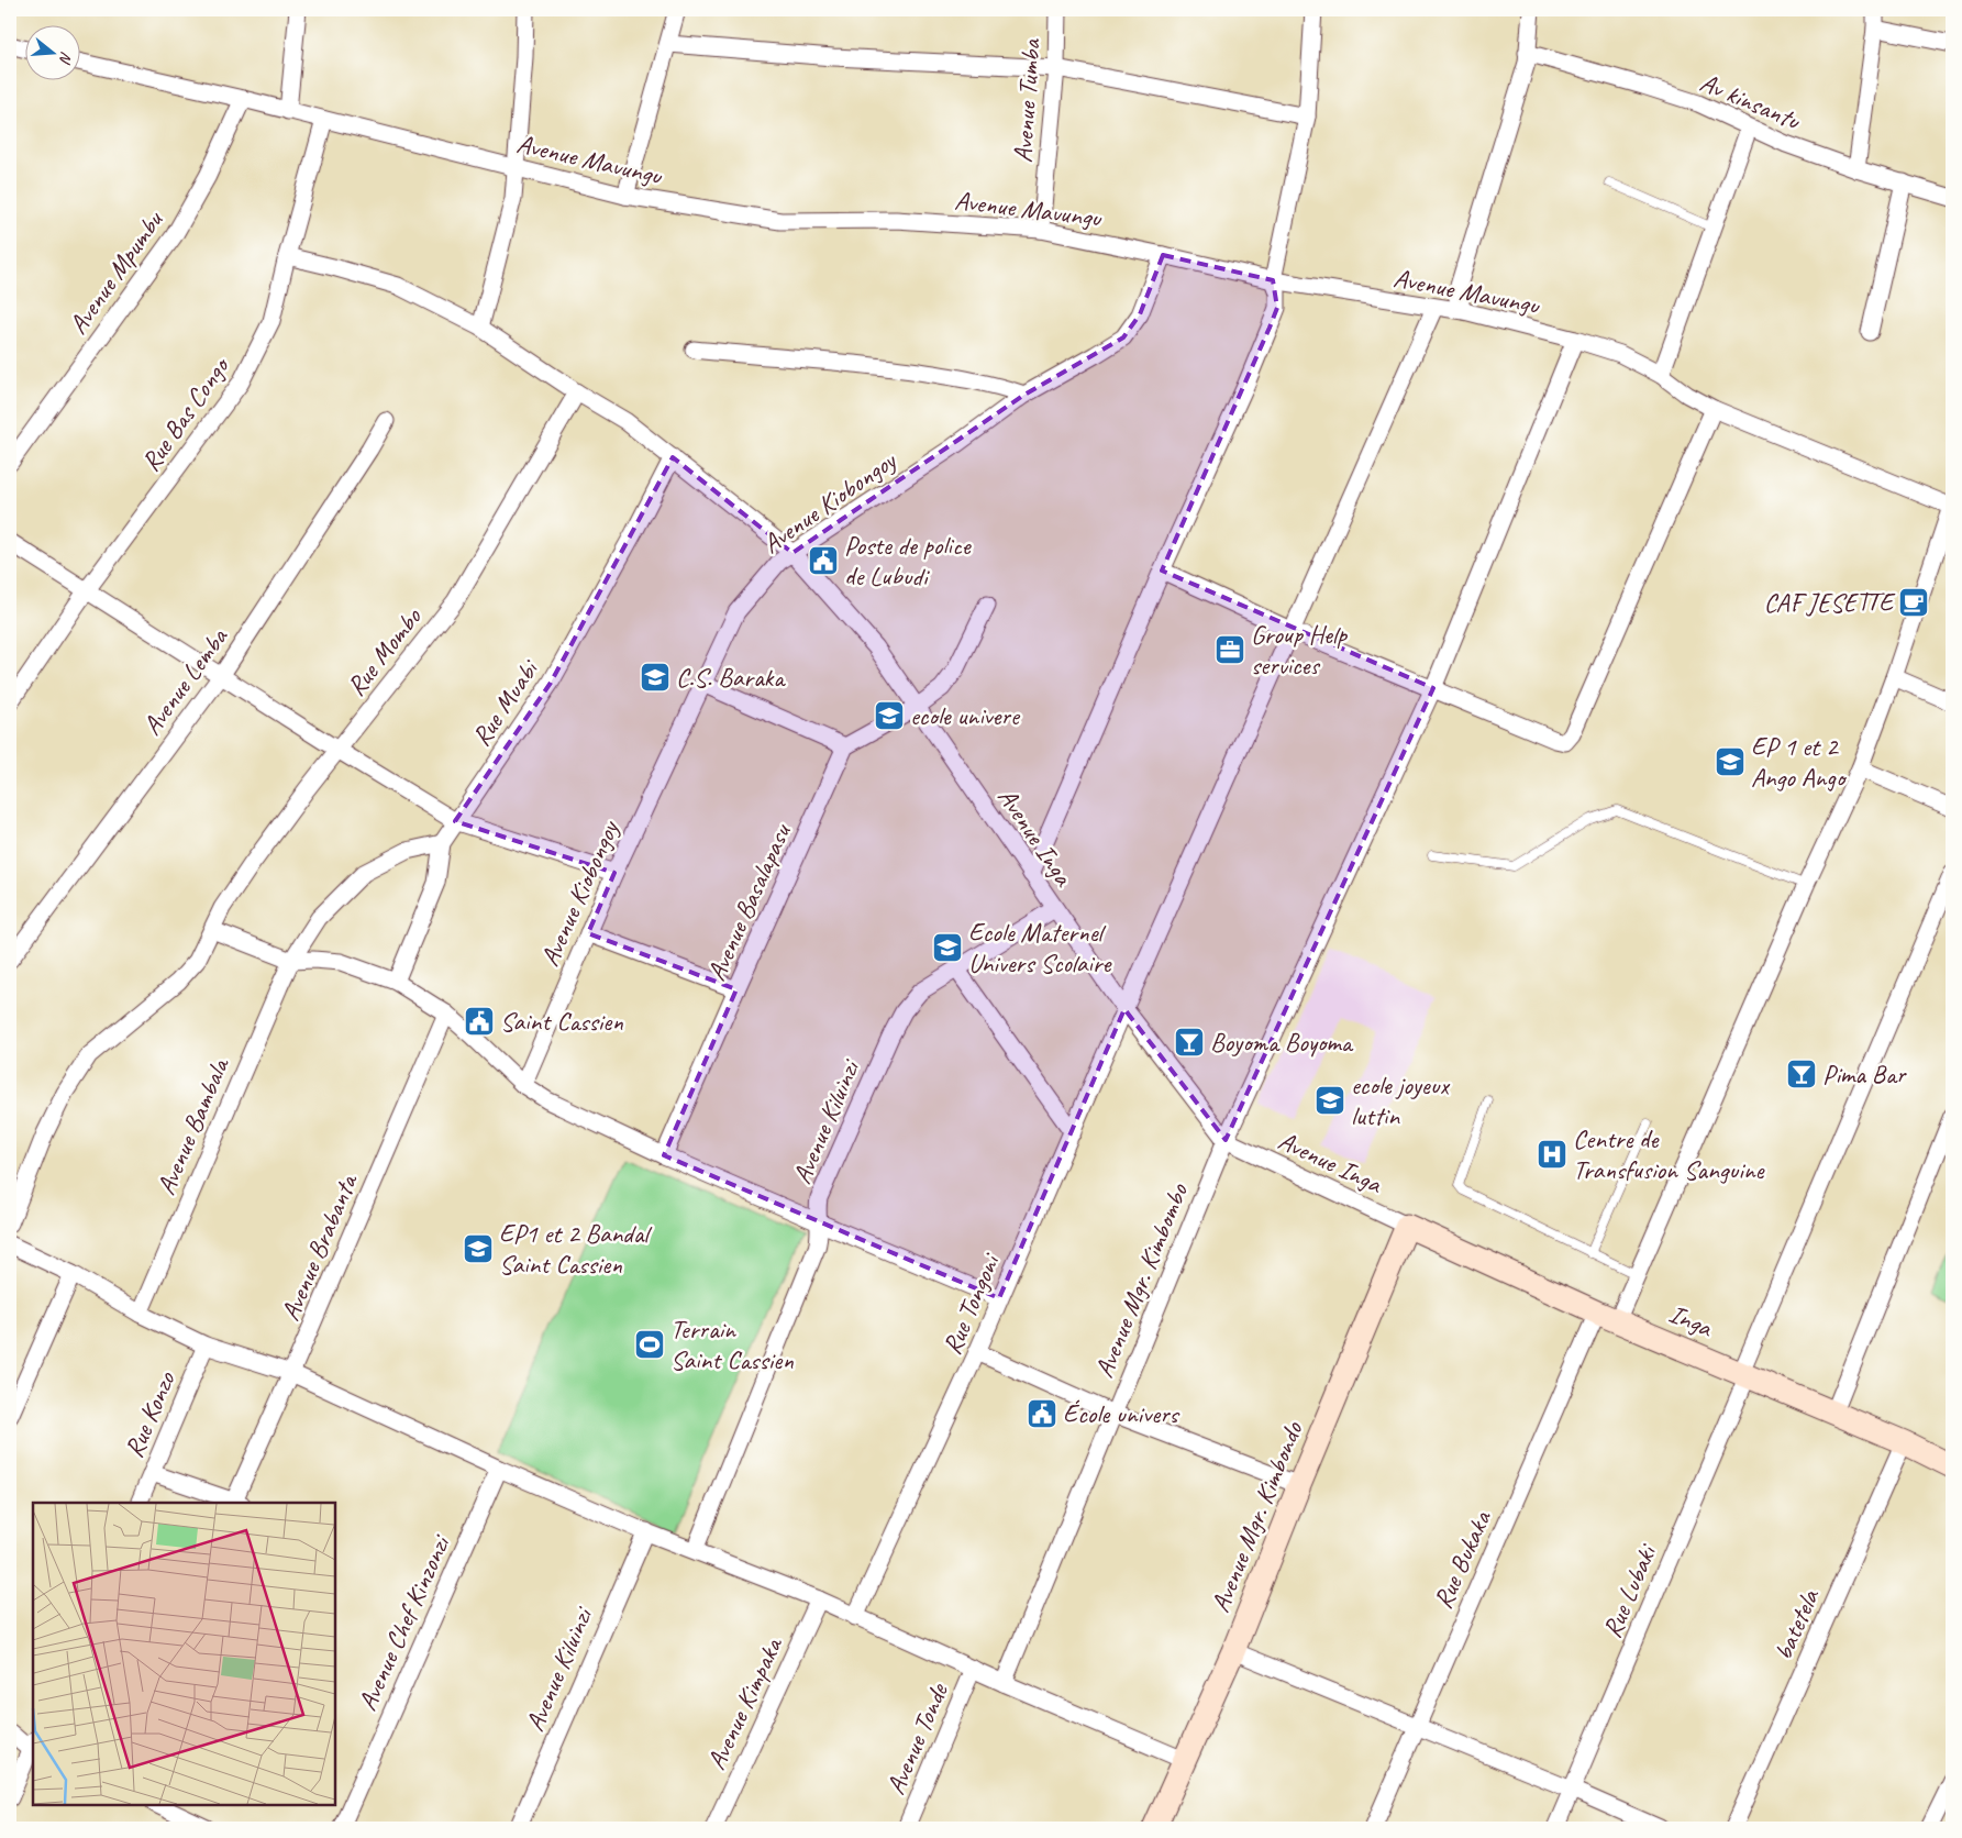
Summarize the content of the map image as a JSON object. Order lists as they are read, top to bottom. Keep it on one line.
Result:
{"streets":{"street":["Avenue Tumba","Av kinsantu","Avenue Mavungu","Avenue Mpumbu","Rue Bas Congo","Avenue Kiobongoy","Rue Mombo","Avenue Lemba","Rue Muabi","Avenue Inga","Avenue Basalapasu","Avenue Kiluinzi","Avenue Bambala","Avenue Brabanta","Avenue Mgr. Kimbombo","Rue Tongoni","Inga","Rue Konzo","Avenue Mgr. Kimbondo","Rue Bukaka","Rue Lubaki","Avenue Chef Kinzonzi","batetela","Avenue Kimpaka","Avenue Tonde"]},"crossings":[["Avenue Tumba","Avenue Mavungu"],["Avenue Mavungu","Avenue Mpumbu"],["Avenue Mavungu","Rue Bas Congo"],["Avenue Mavungu","Avenue Kiobongoy"],["Avenue Mavungu","Avenue Mgr. Kimbombo"],["Avenue Mavungu","Rue Tongoni"],["Avenue Mavungu","Rue Bukaka"],["Rue Bas Congo","Avenue Inga"],["Avenue Kiobongoy","Avenue Inga"],["Rue Mombo","Avenue Inga"],["Rue Muabi","Avenue Inga"],["Rue Muabi","Avenue Bambala"],["Avenue Inga","Avenue Kiluinzi"],["Avenue Inga","Avenue Mgr. Kimbombo"],["Avenue Inga","Rue Tongoni"],["Avenue Inga","Inga"],["Avenue Inga","Avenue Mgr. Kimbondo"],["Inga","Avenue Mgr. Kimbondo"],["Inga","Rue Bukaka"],["Inga","Rue Lubaki"],["Inga","batetela"]],"places":{"public building":["Poste de police de Lubudi","Saint Cassien","École univers"],"cafe":["CAF JESETTE"],"office":["Group Help services"],"school or university":["C.S. Baraka","ecole univere","EP 1 et 2 Ango Ango","Ecole Maternel Univers Scolaire","ecole joyeux luttin","EP1 et 2 Bandal Saint Cassien"],"bar":["Boyoma Boyoma","Pima Bar"],"hospital":["Centre de Transfusion Sanguine"],"sports":["Terrain Saint Cassien"]},"north":"right"}
